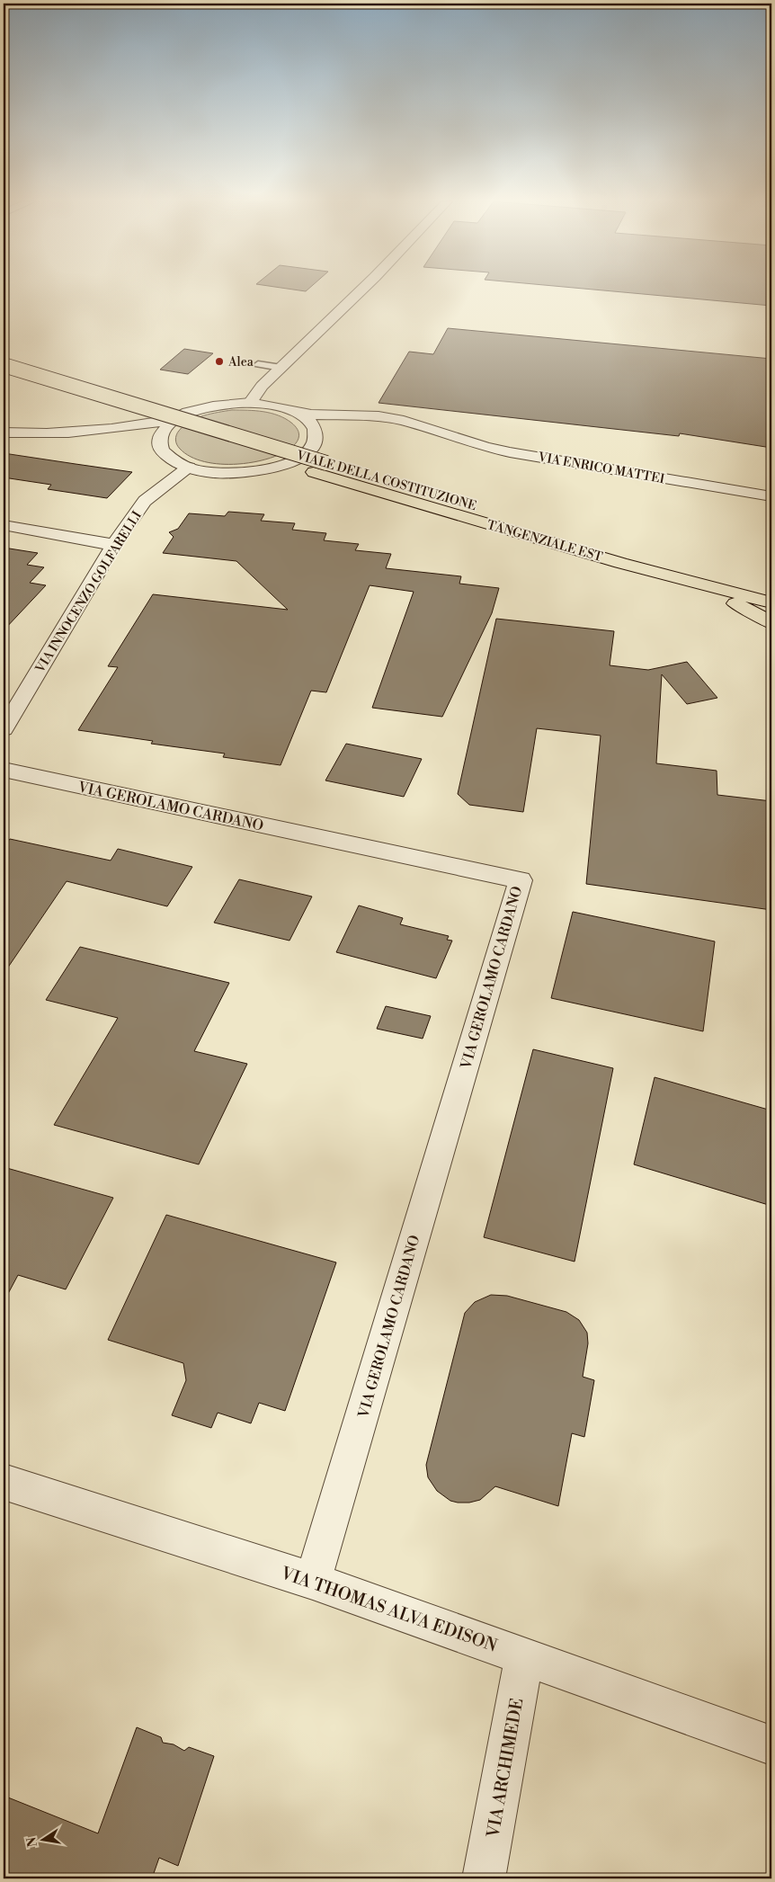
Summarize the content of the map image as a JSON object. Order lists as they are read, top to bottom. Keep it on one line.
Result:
{"streets":{"highway":["VIALE DELLA COSTITUZIONE","TANGENZIALE EST"],"street":["VIA ENRICO MATTEI","VIA INNOCENZO GOLFARELLI","VIA GEROLAMO CARDANO","VIA THOMAS ALVA EDISON","VIA ARCHIMEDE"]},"crossings":[["VIA ENRICO MATTEI","VIA INNOCENZO GOLFARELLI"],["VIALE DELLA COSTITUZIONE","TANGENZIALE EST"],["VIA GEROLAMO CARDANO","VIA THOMAS ALVA EDISON"],["VIA THOMAS ALVA EDISON","VIA ARCHIMEDE"]],"places":["Alea"],"north":"left"}
